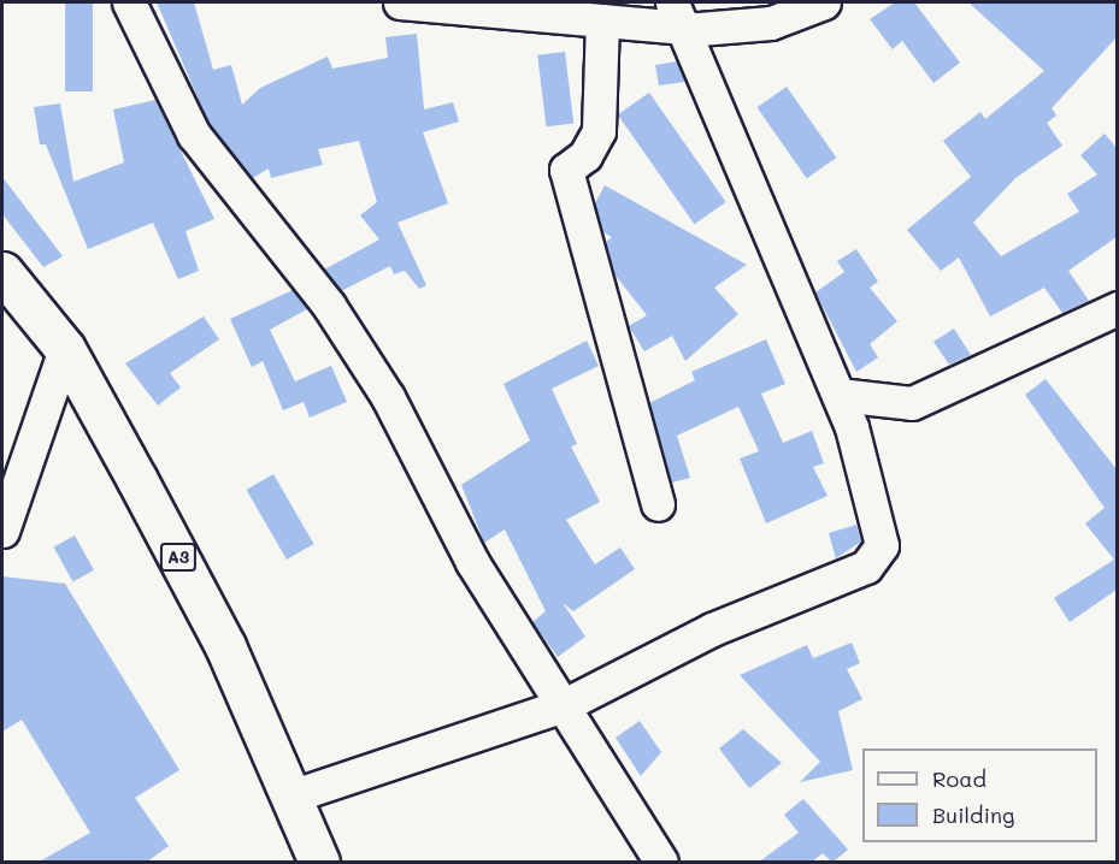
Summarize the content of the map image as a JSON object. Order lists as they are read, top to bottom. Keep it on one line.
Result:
{"streets":{"highway":["A3"]},"legend":["Road","Building"]}
